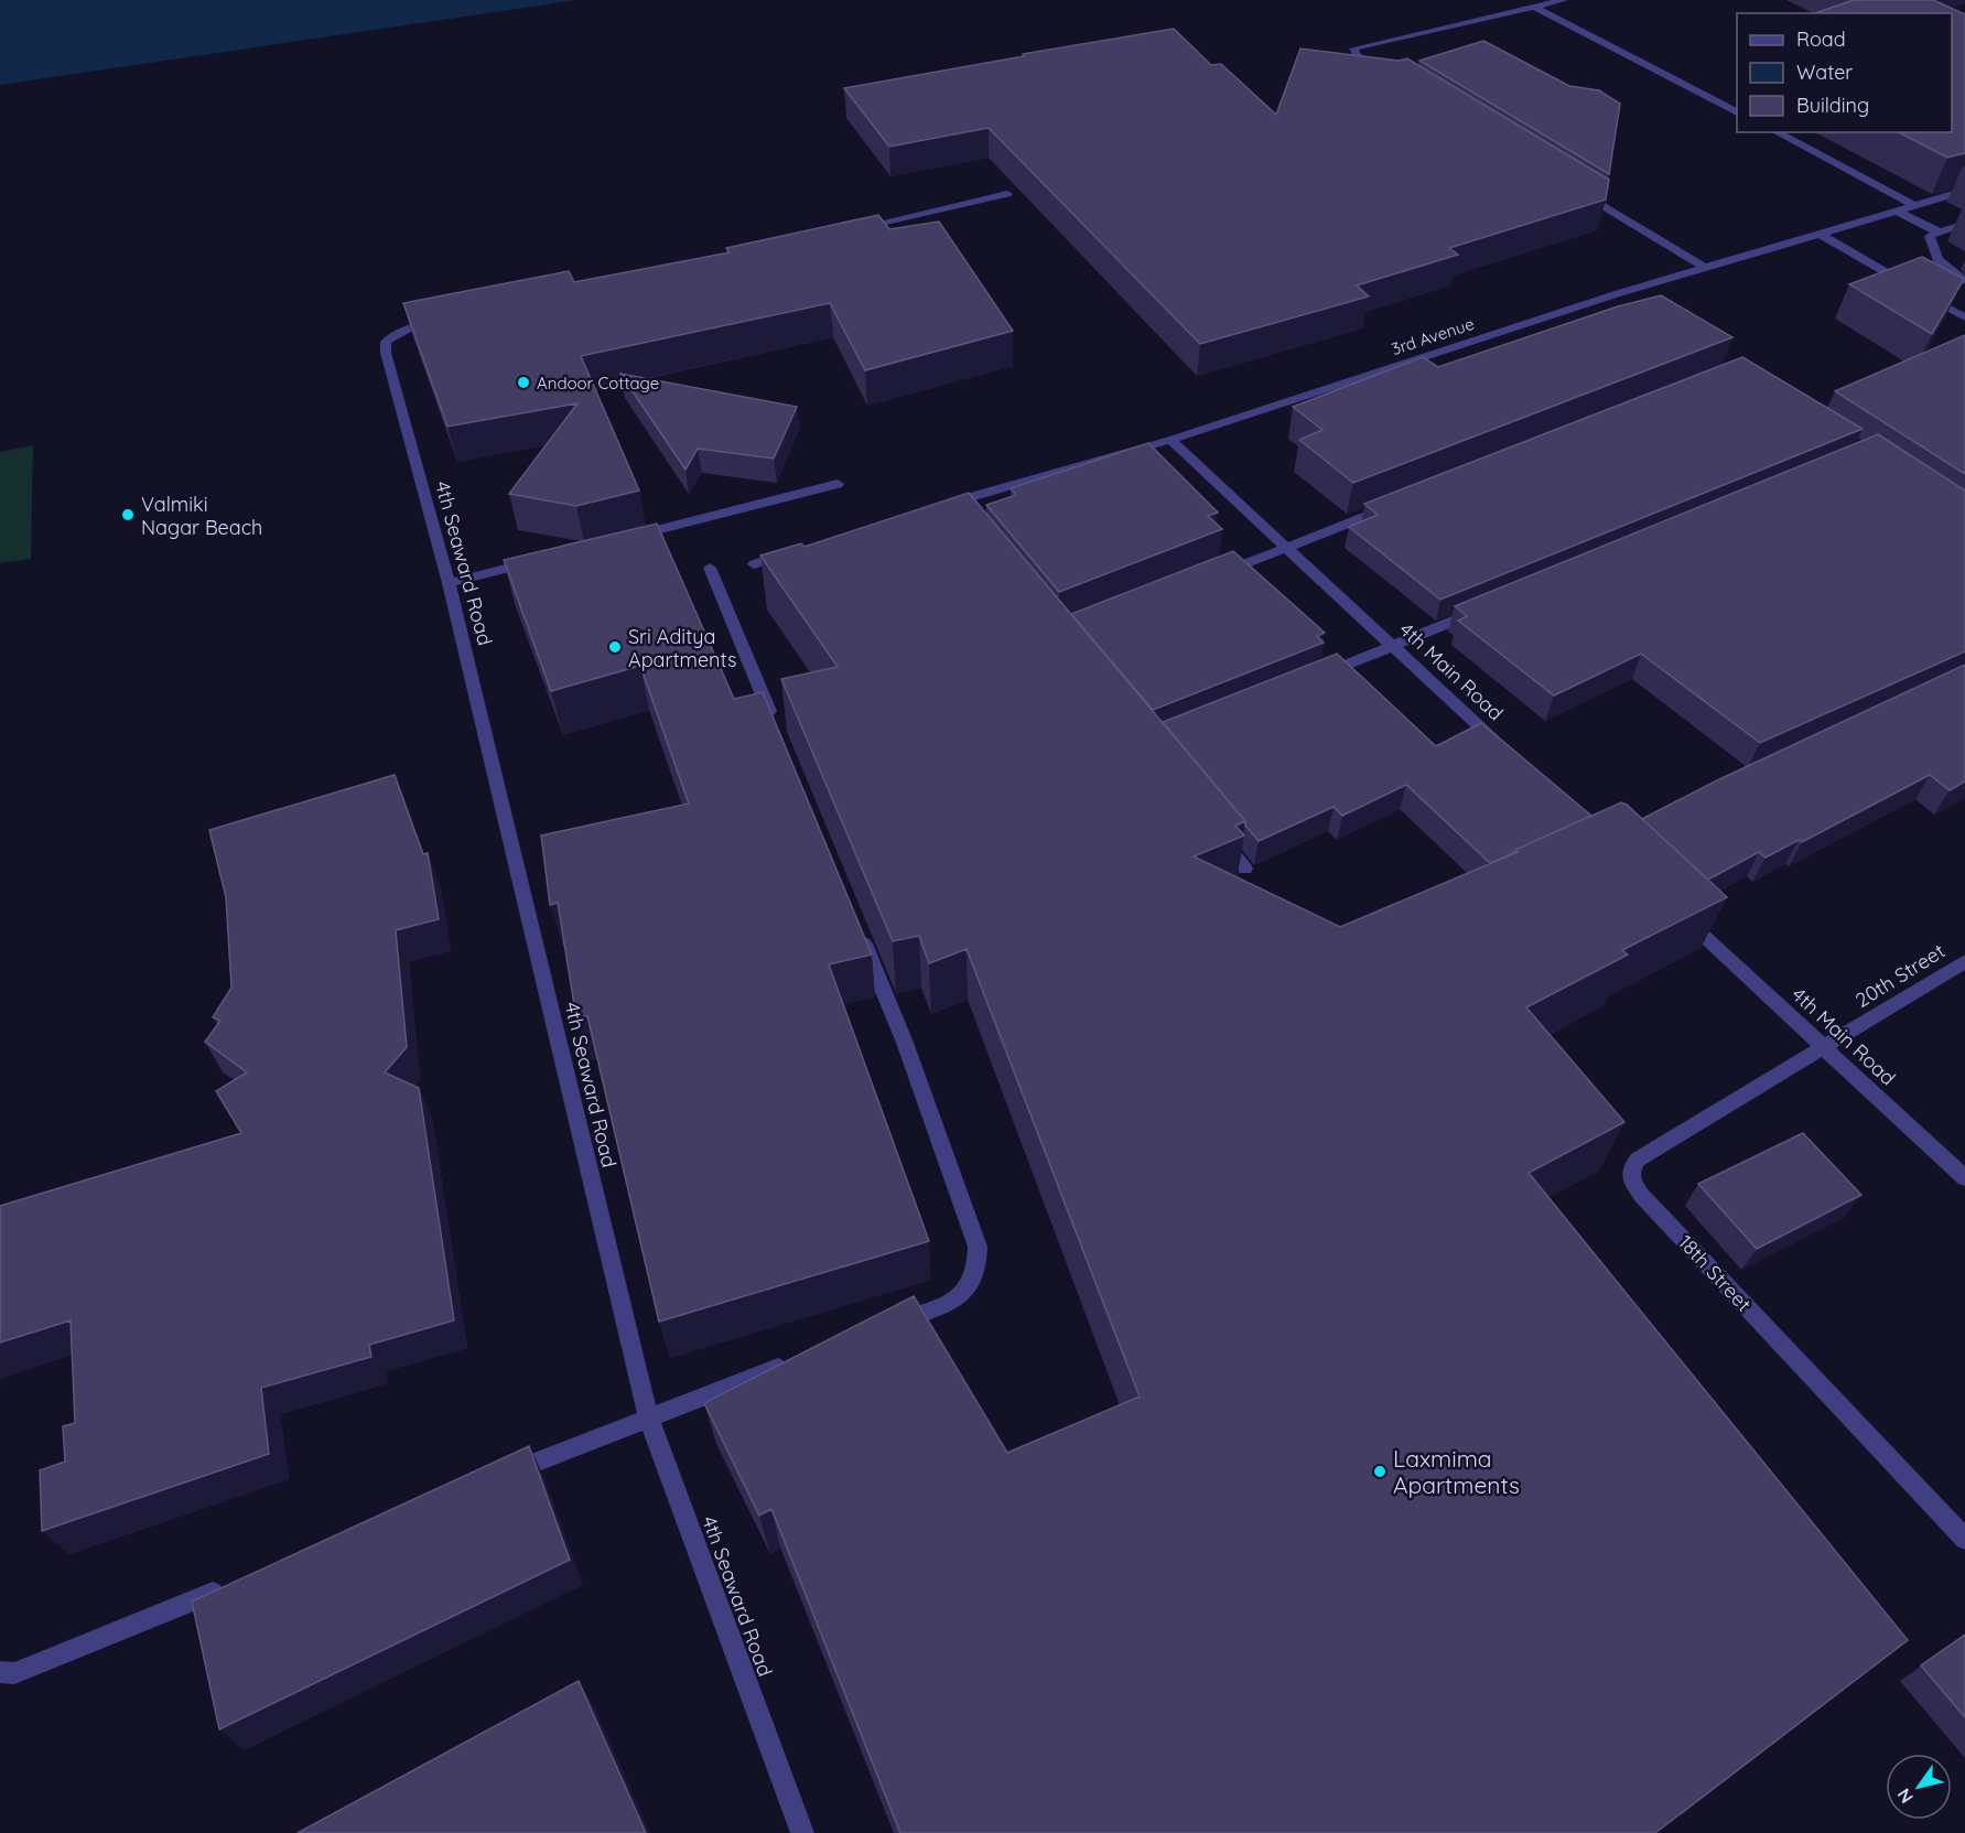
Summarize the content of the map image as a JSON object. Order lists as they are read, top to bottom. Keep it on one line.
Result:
{"streets":{"street":["3rd Avenue","4th Seaward Road","4th Main Road","20th Street","18th Street"]},"crossings":[["3rd Avenue","4th Main Road"],["4th Main Road","20th Street"],["4th Main Road","18th Street"],["20th Street","18th Street"]],"places":["Andoor Cottage","Valmiki Nagar Beach","Sri Aditya Apartments","Laxmima Apartments"],"legend":["Road","Water","Building"],"north":"bottom left"}
